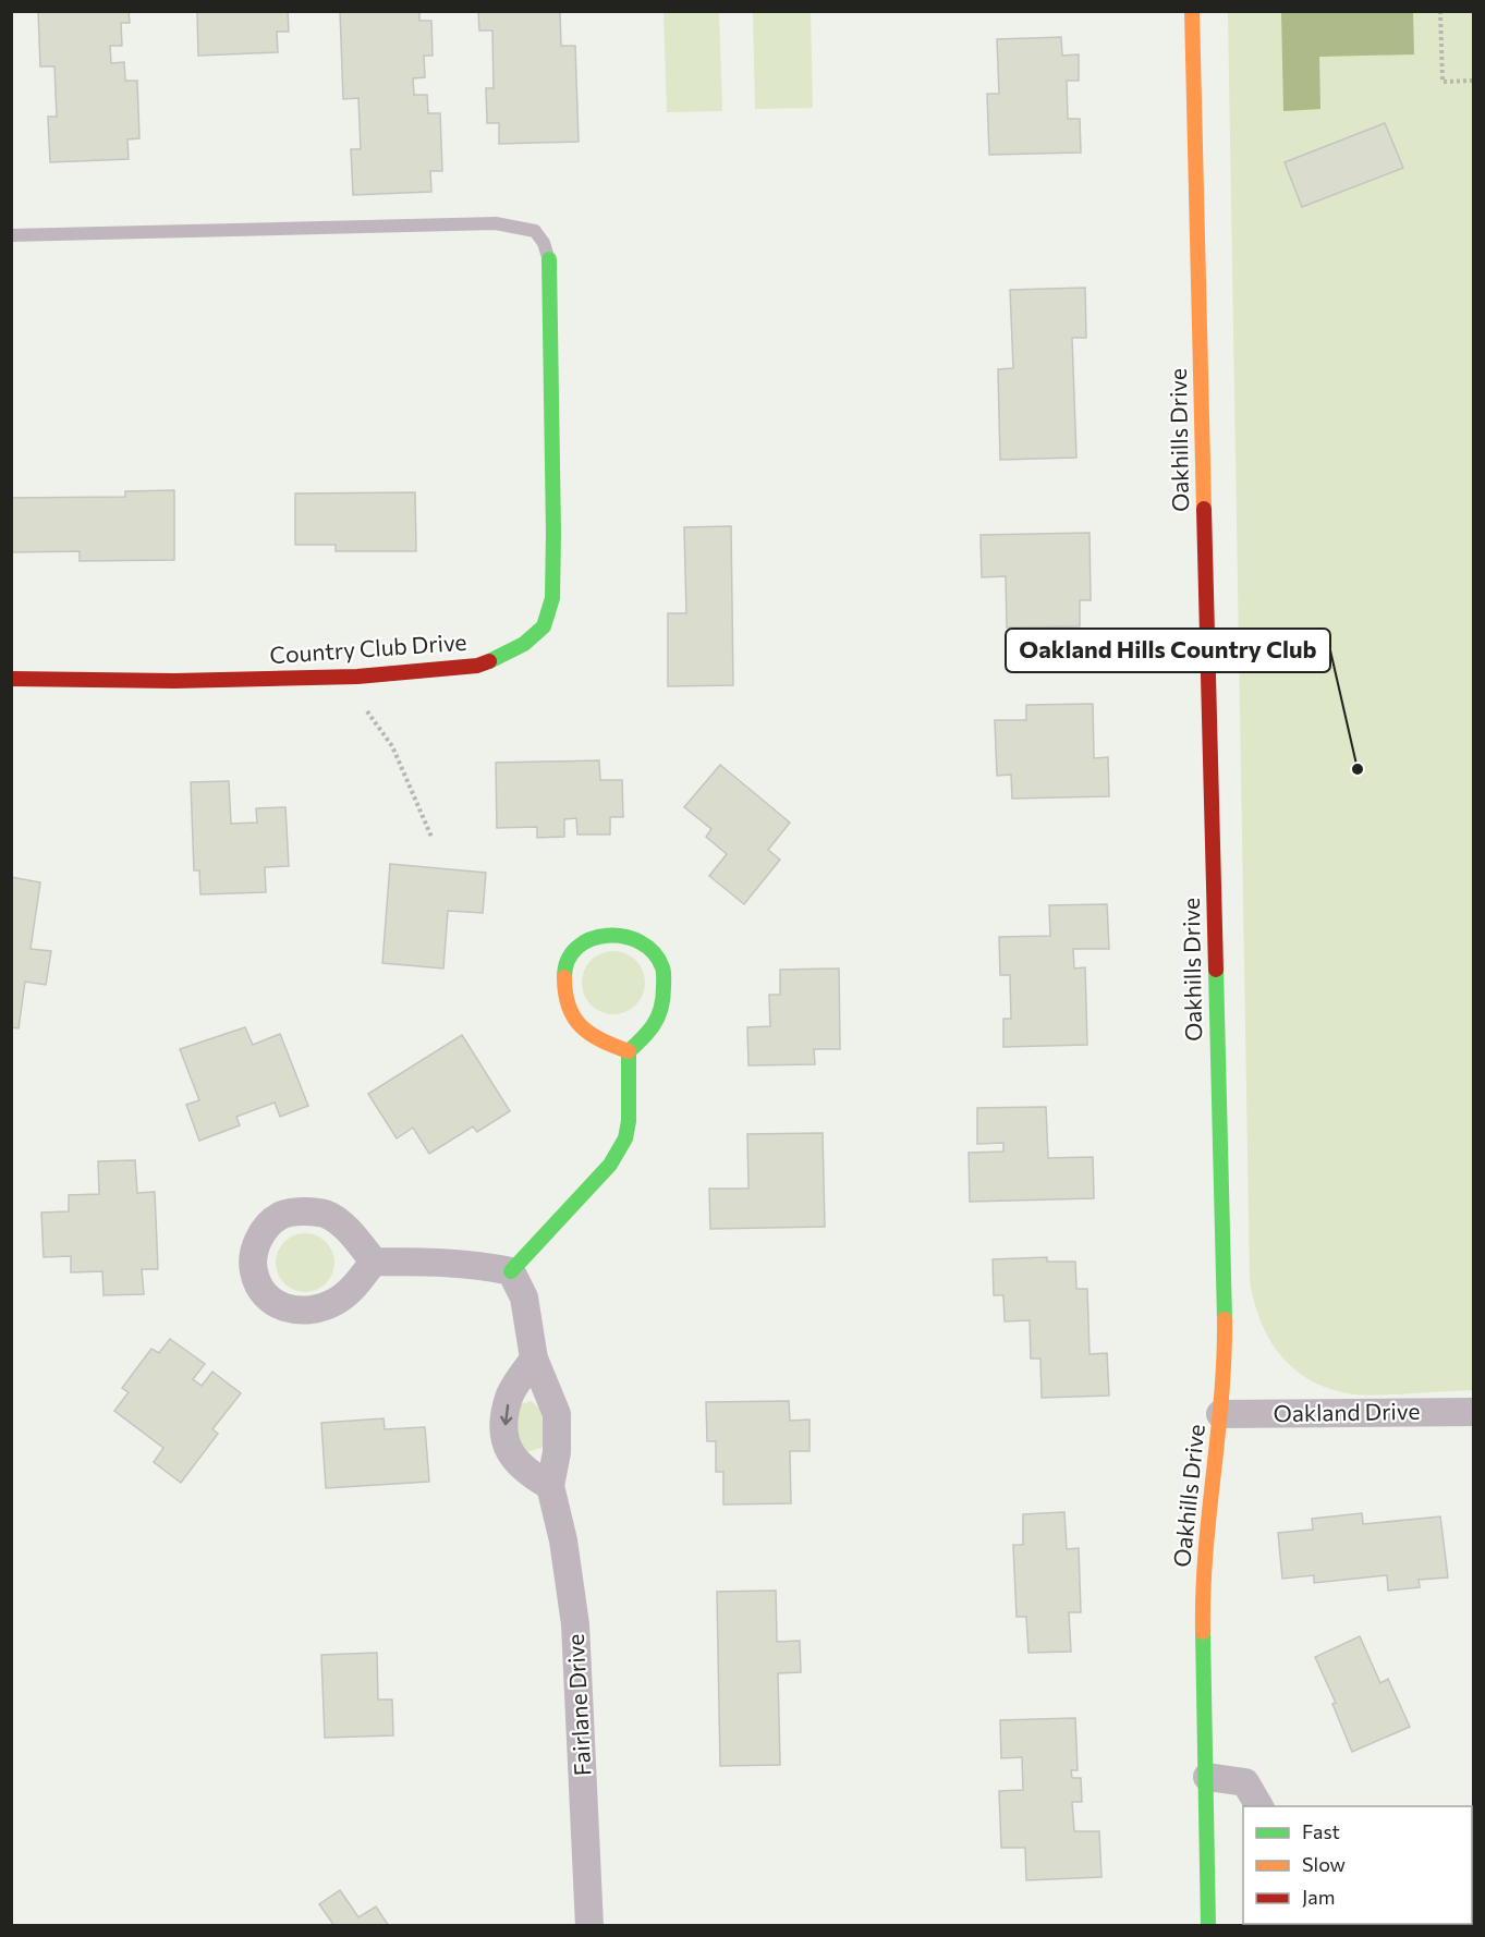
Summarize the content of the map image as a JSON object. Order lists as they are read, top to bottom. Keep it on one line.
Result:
{"streets":{"street":["Oakhills Drive","Country Club Drive","Oakland Drive","Fairlane Drive"]},"crossings":[["Oakhills Drive","Oakland Drive"]],"places":["Oakland Hills Country Club"],"legend":["Fast","Slow","Jam"]}
